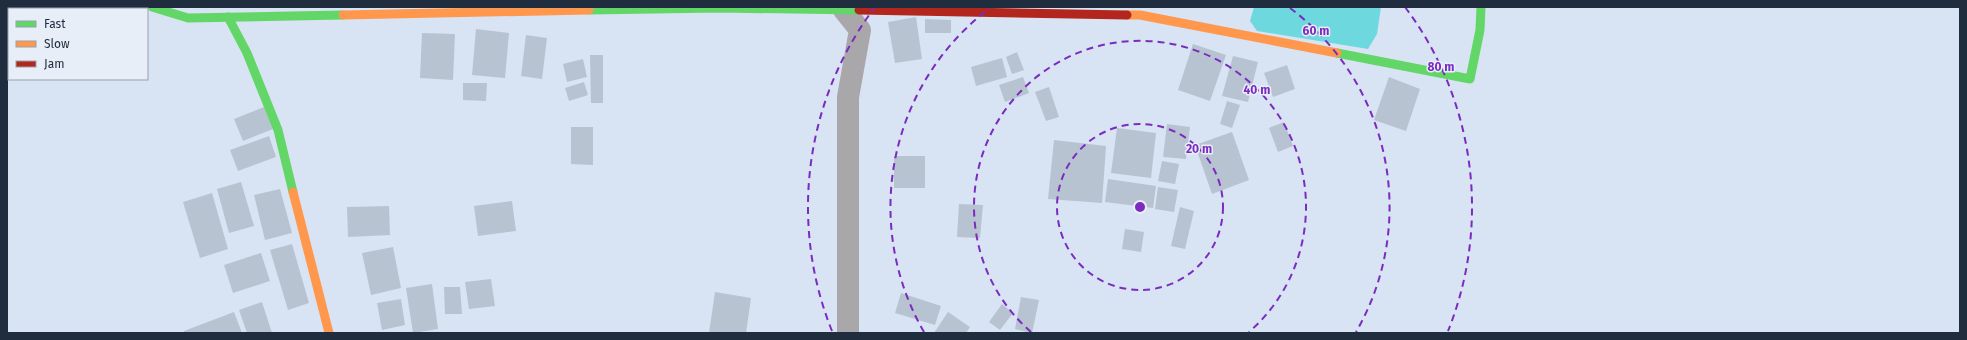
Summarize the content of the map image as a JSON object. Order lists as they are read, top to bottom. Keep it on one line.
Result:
{"legend":["Fast","Slow","Jam"],"rings":["60 m","80 m","40 m","20 m"]}
